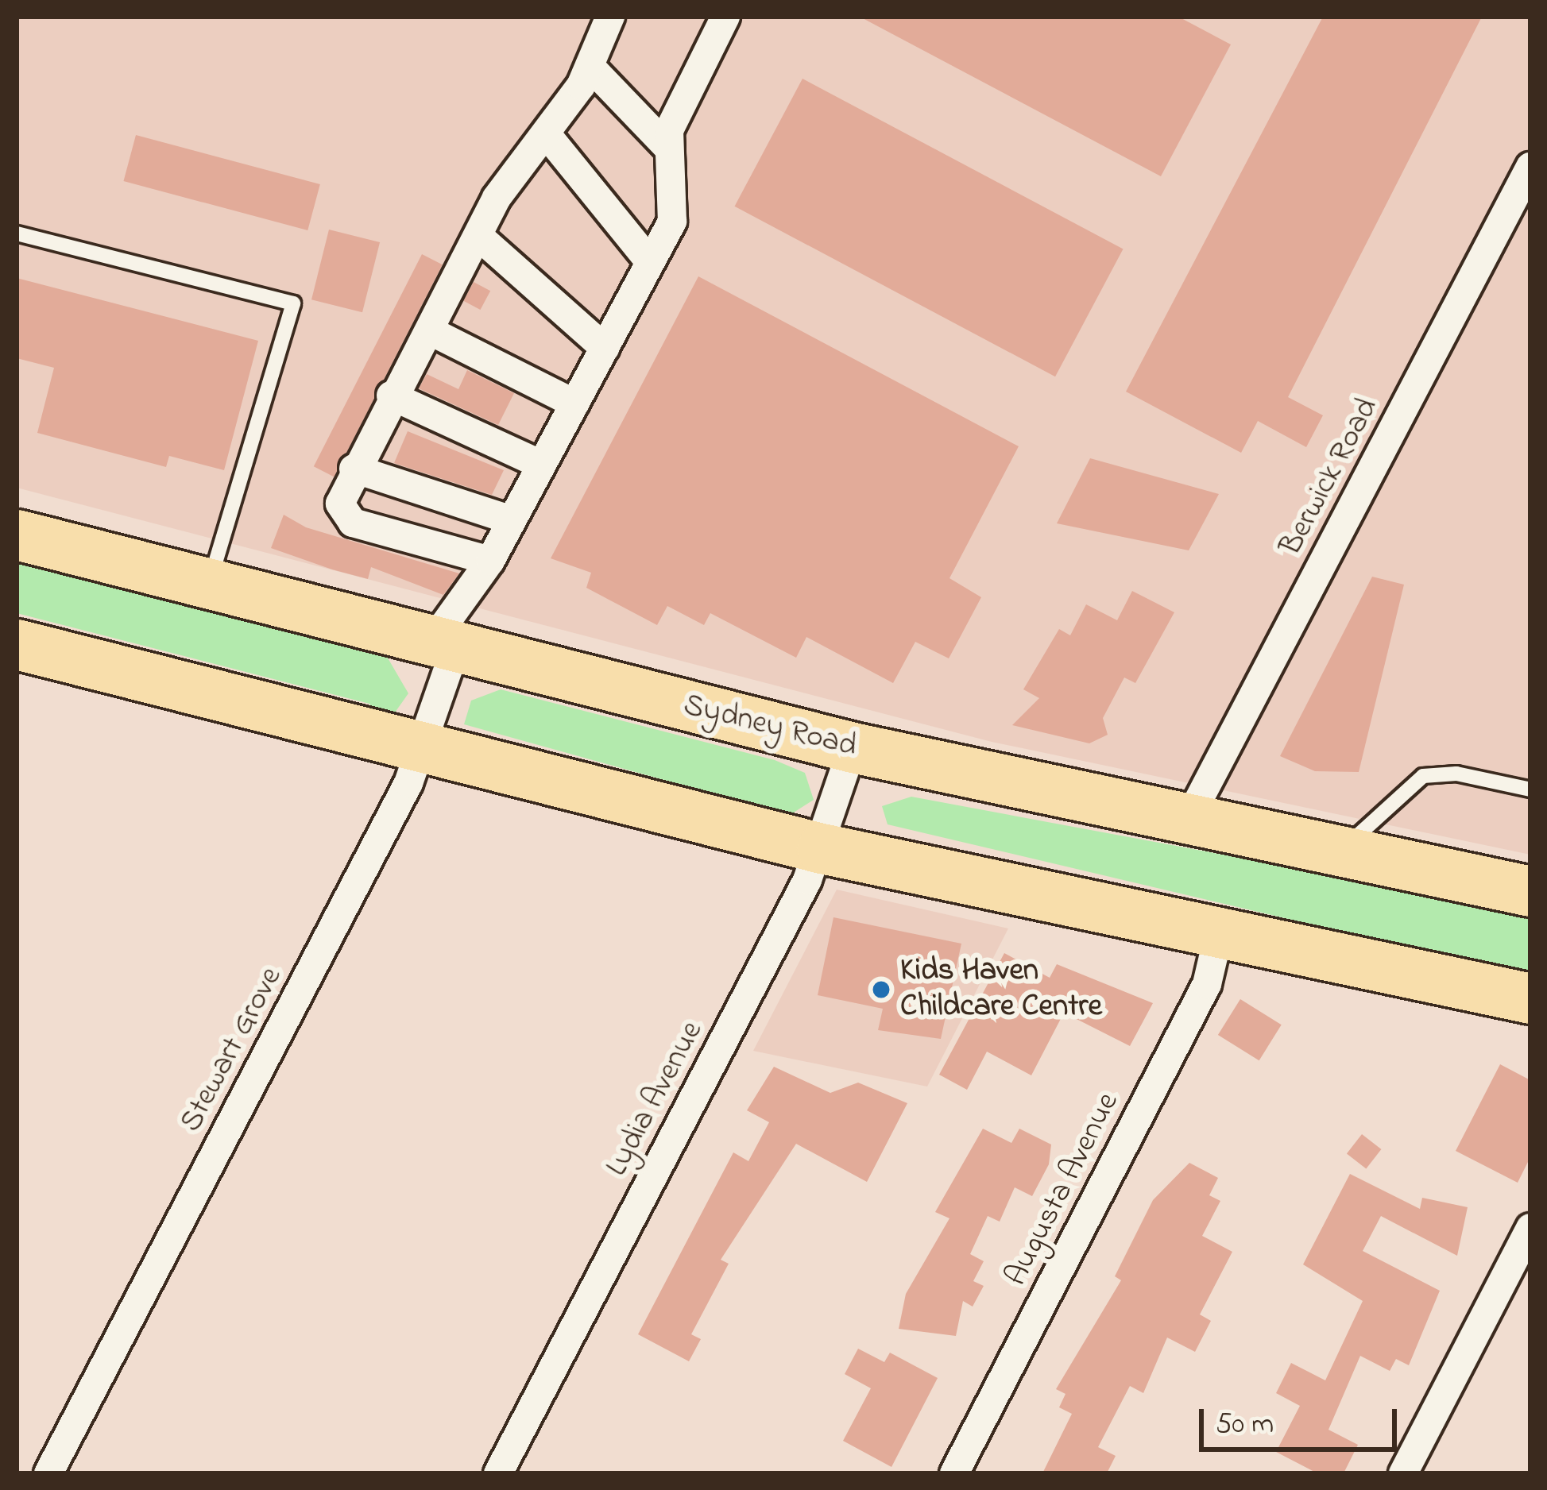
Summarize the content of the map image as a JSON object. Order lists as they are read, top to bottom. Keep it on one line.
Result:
{"streets":{"highway":["Sydney Road"],"street":["Berwick Road","Stewart Grove","Lydia Avenue","Augusta Avenue"]},"crossings":[["Berwick Road","Sydney Road"],["Sydney Road","Stewart Grove"],["Sydney Road","Lydia Avenue"]],"places":["Kids Haven Childcare Centre"],"scale_bar":"50 m"}
